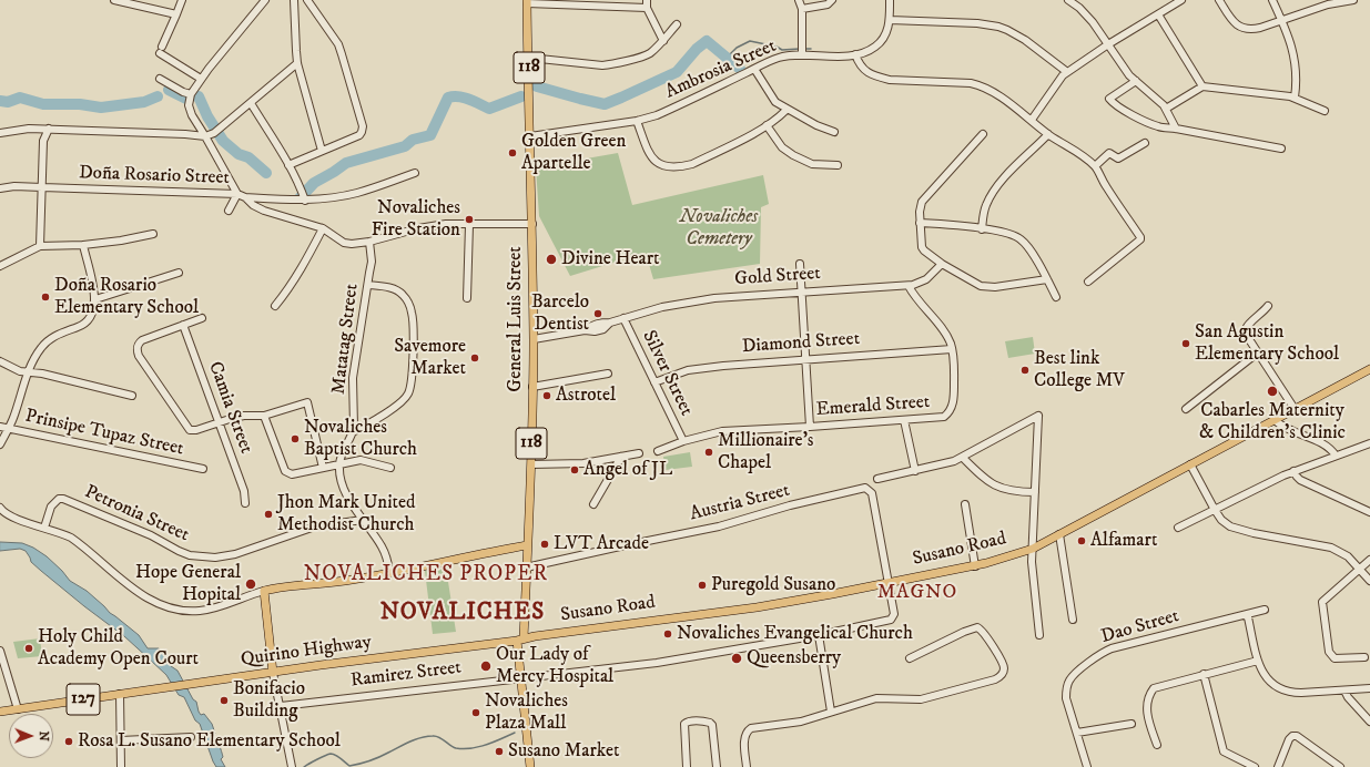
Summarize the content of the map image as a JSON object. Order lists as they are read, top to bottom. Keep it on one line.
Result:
{"streets":{"main road":["118","General Luis Street","Susano Road","Quirino Highway","127"],"street":["Ambrosia Street","Doña Rosario Street","Gold Street","Matatag Street","Diamond Street","Silver Street","Emerald Street","Camia Street","Prinsipe Tupaz Street","Austria Street","Petronia Street","Dao Street","Ramirez Street"]},"crossings":[["Ambrosia Street","General Luis Street"],["Doña Rosario Street","General Luis Street"],["Doña Rosario Street","Matatag Street"],["Gold Street","General Luis Street"],["Gold Street","Silver Street"],["Gold Street","Emerald Street"],["General Luis Street","Austria Street"],["General Luis Street","Susano Road"],["General Luis Street","Quirino Highway"],["Diamond Street","Silver Street"],["Diamond Street","Emerald Street"],["Silver Street","Emerald Street"],["Austria Street","Susano Road"],["Austria Street","Ramirez Street"],["Susano Road","Quirino Highway"],["Susano Road","Ramirez Street"]],"districts":["NOVALICHES PROPER","MAGNO","NOVALICHES"],"parks":["Novaliches Cemetery"],"places":["Golden Green Apartelle","Novaliches Fire Station","Divine Heart","Doña Rosario Elementary School","Barcelo Dentist","San Agustin Elementary School","Savemore Market","Best link College MV","Cabarles Maternity & Children's Clinic","Astrotel","Novaliches Baptist Church","Millionaire's Chapel","Angel of JL","Jhon Mark United Methodist Church","Alfamart","LVT Arcade","Hope General Hopital","Puregold Susano","Novaliches Evangelical Church","Holy Child Academy Open Court","Queensberry","Our Lady of Mercy Hospital","Bonifacio Building","Novaliches Plaza Mall","Rosa L. Susano Elementary School","Susano Market"],"north":"right"}
